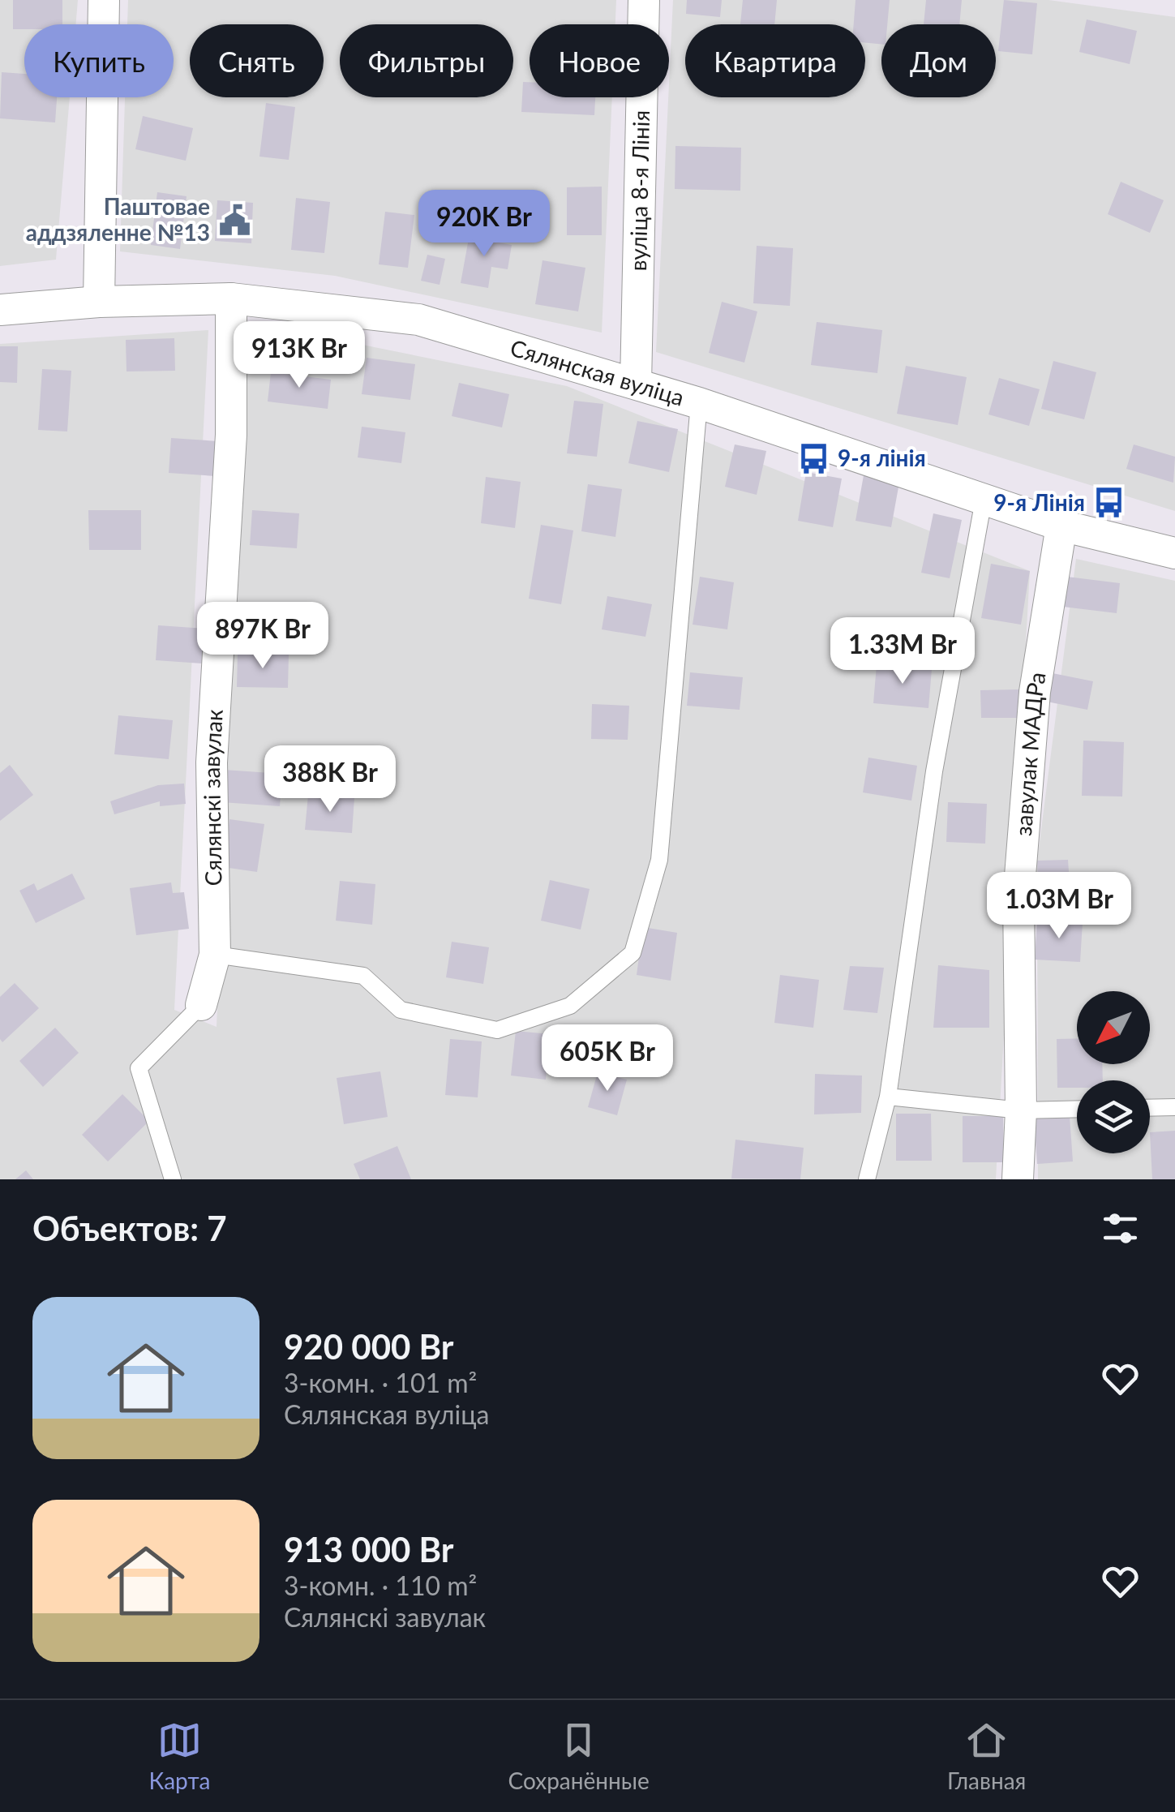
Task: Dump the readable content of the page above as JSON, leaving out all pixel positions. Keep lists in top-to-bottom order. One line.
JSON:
{"streets":{"street":["вуліца 8-я Лінія","Сялянская вуліца","завулак МАДРа","Сялянскі завулак"]},"crossings":[["вуліца 8-я Лінія","Сялянская вуліца"],["Сялянская вуліца","завулак МАДРа"],["Сялянская вуліца","Сялянскі завулак"]],"places":{"public building":["Паштовае аддзяленне №13"],"bus stop":["9-я лінія","9-я Лінія"]},"north":"bottom left","page":{"chip":["Купить","Снять","Фильтры","Новое","Квартира","Дом"],"price":["920K Br","913K Br","897K Br","1.33M Br","388K Br","1.03M Br","605K Br"],"heading":"Объектов: 7","list":[{"name":"920 000 Br","note":"3-комн. · 101 m² · Сялянская вуліца"},{"name":"913 000 Br","note":"3-комн. · 110 m² · Сялянскі завулак"}],"tabs":["Карта","Сохранённые","Главная"]}}
